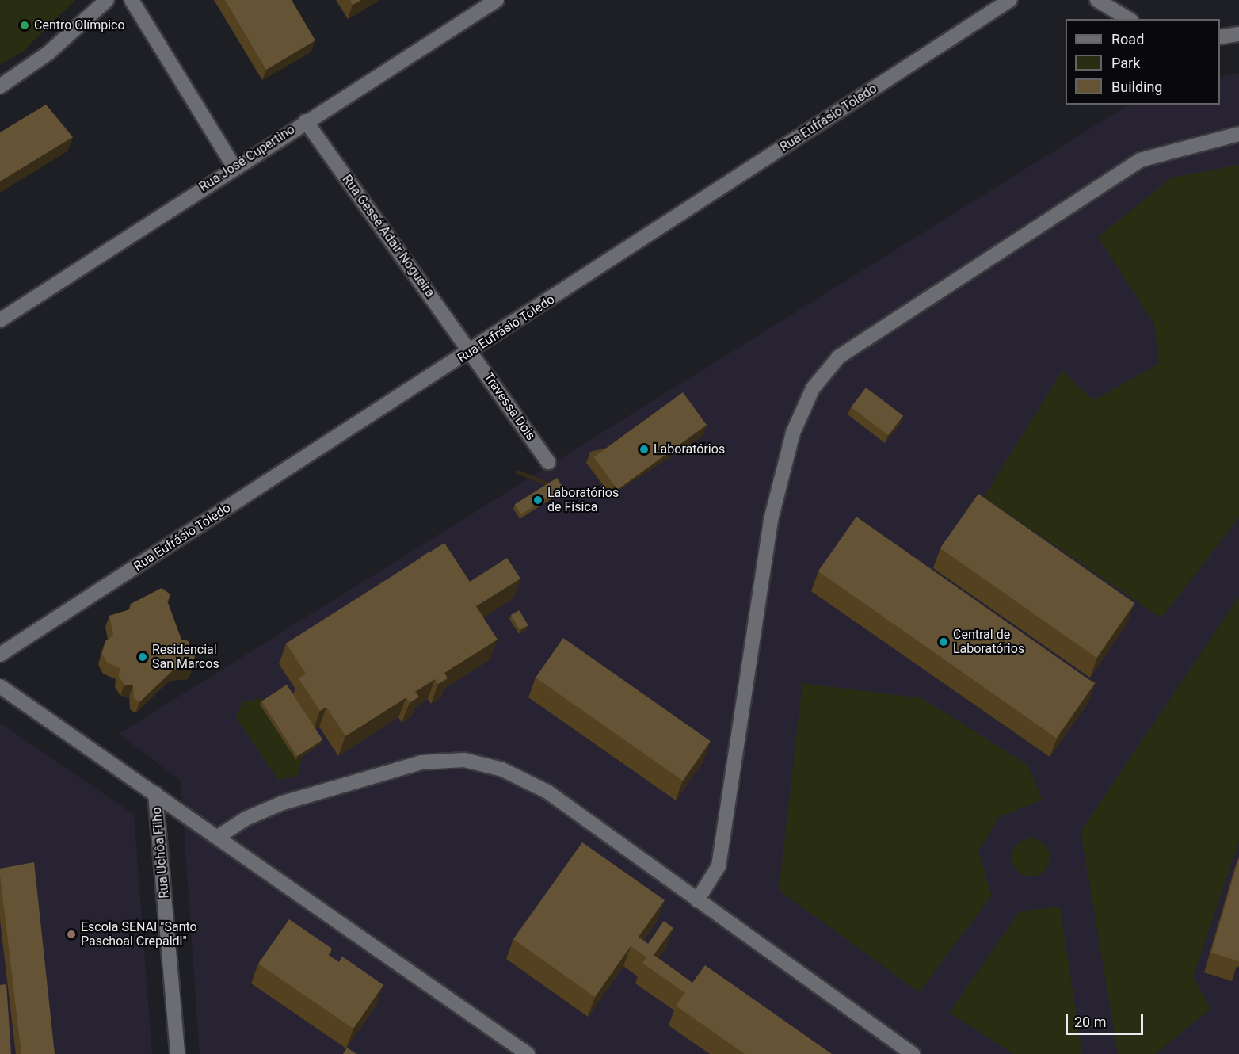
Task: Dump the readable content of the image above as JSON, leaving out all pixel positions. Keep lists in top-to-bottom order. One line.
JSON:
{"streets":{"street":["Rua Eufrásio Toledo","Rua José Cupertino","Rua Gessé Adair Nogueira","Travessa Dois","Rua Uchôa Filho"]},"crossings":[["Rua Eufrásio Toledo","Rua Gessé Adair Nogueira"],["Rua Eufrásio Toledo","Travessa Dois"],["Rua José Cupertino","Rua Gessé Adair Nogueira"],["Rua Gessé Adair Nogueira","Travessa Dois"]],"places":["Centro Olímpico","Laboratórios","Laboratórios de Física","Central de Laboratórios","Residencial San Marcos","Escola SENAI \"Santo Paschoal Crepaldi\""],"legend":["Road","Park","Building"],"scale_bar":"20 m"}
